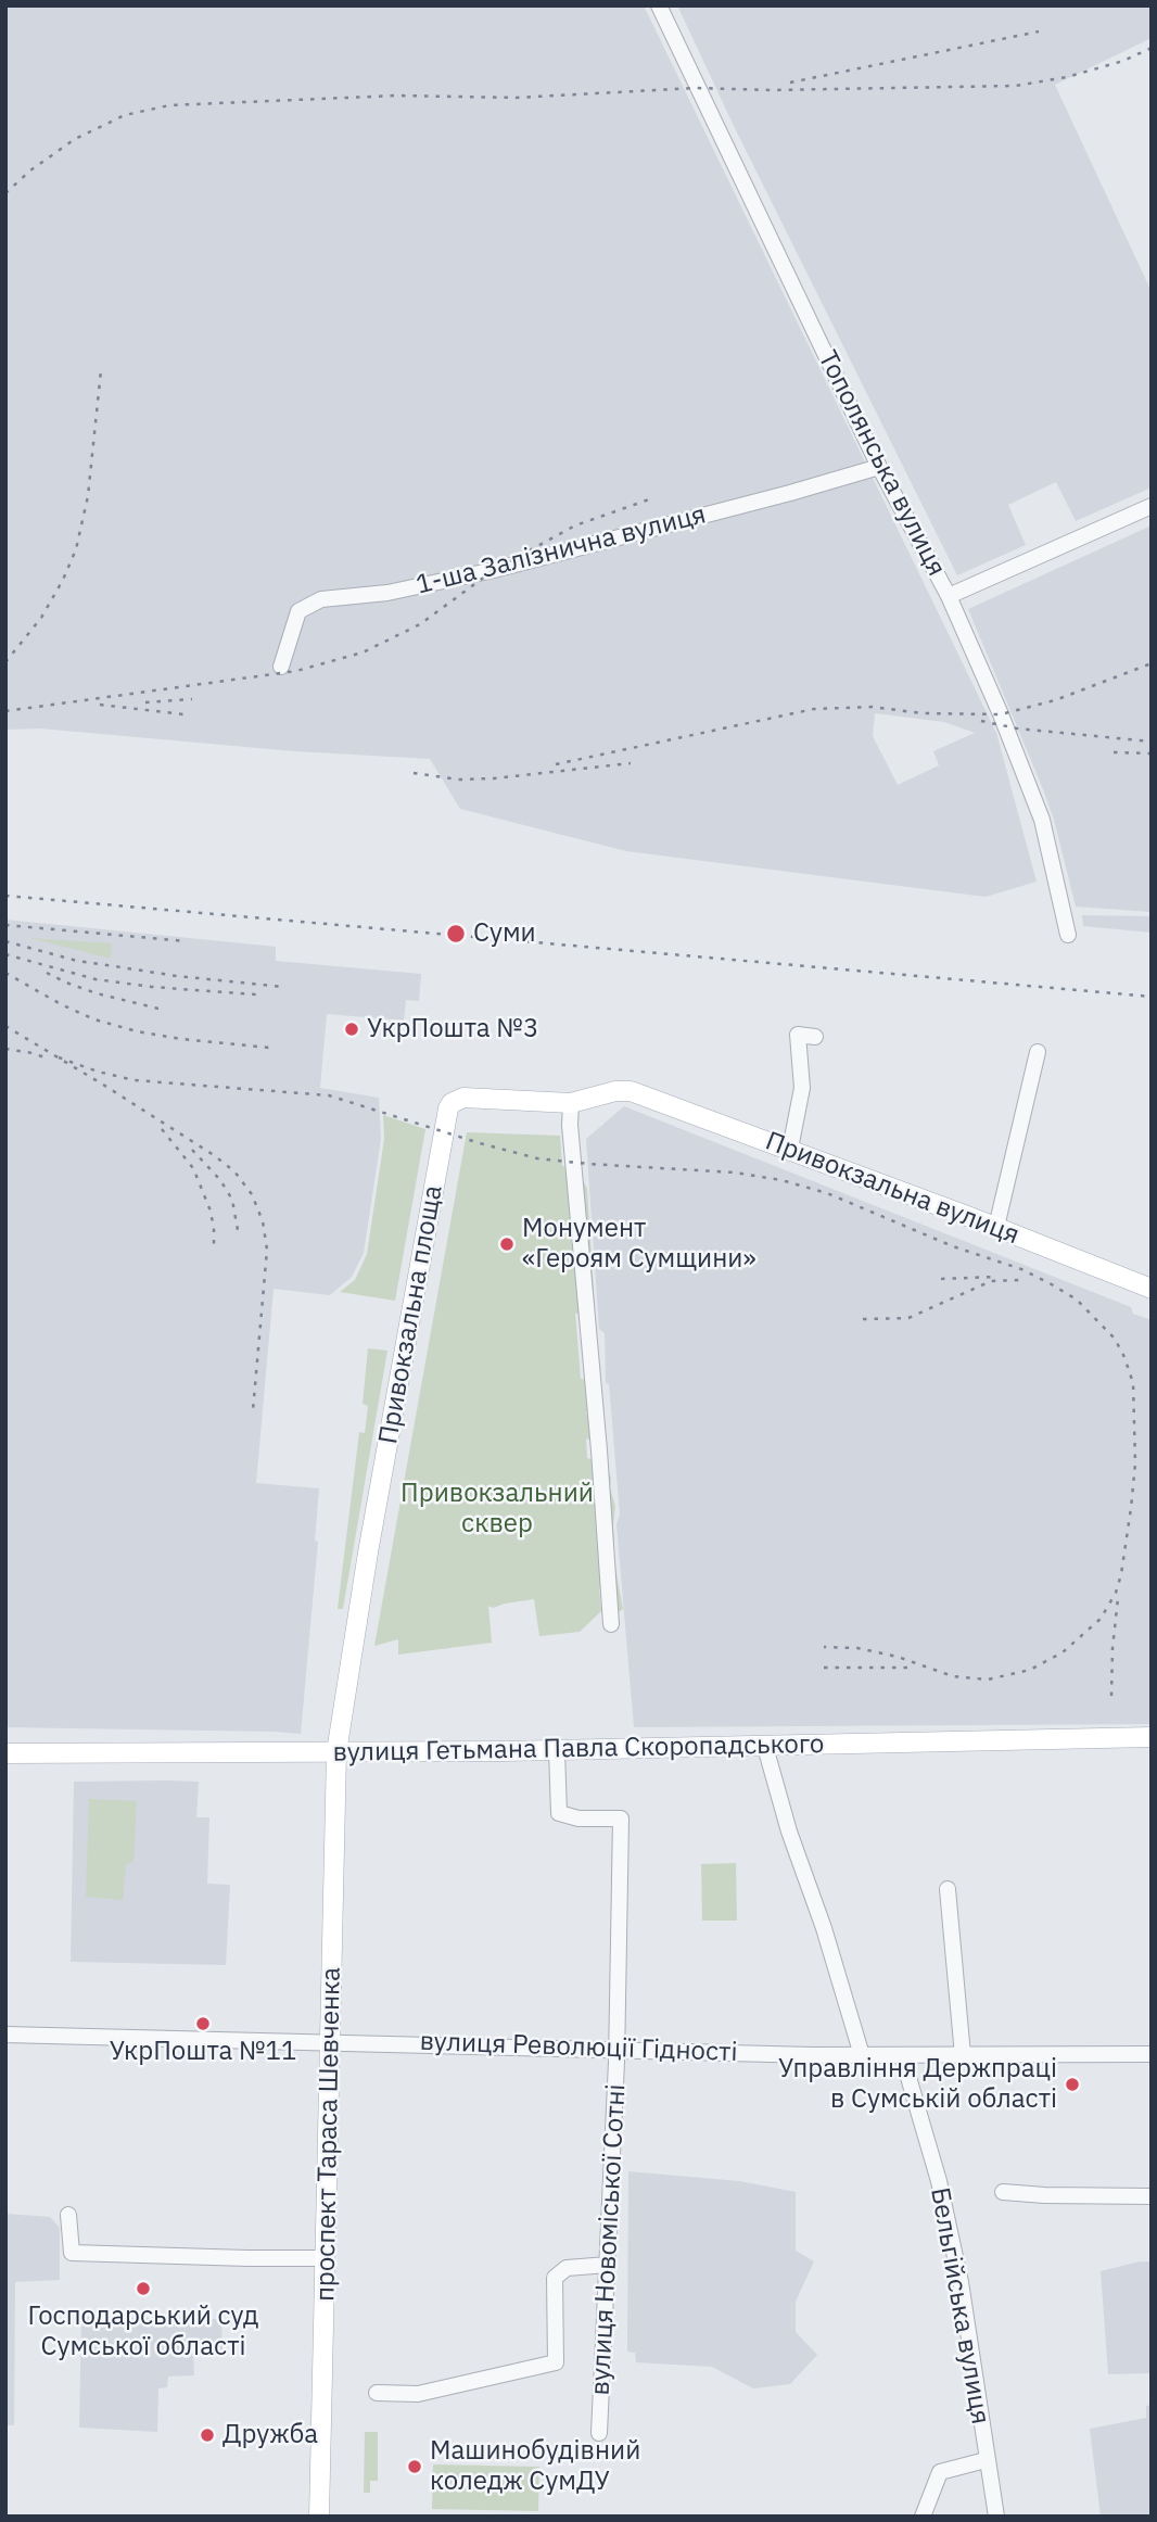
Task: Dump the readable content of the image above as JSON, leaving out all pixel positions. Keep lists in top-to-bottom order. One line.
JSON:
{"streets":{"main road":["Привокзальна вулиця","Привокзальна площа","вулиця Гетьмана Павла Скоропадського","проспект Тараса Шевченка"],"street":["Тополянська вулиця","1-ша Залізнична вулиця","вулиця Революції Гідності","вулиця Новоміської Сотні","Бельгійська вулиця"]},"crossings":[["Тополянська вулиця","1-ша Залізнична вулиця"],["Привокзальна вулиця","Привокзальна площа"],["Привокзальна площа","вулиця Гетьмана Павла Скоропадського"],["Привокзальна площа","проспект Тараса Шевченка"],["вулиця Гетьмана Павла Скоропадського","проспект Тараса Шевченка"],["вулиця Гетьмана Павла Скоропадського","вулиця Новоміської Сотні"],["вулиця Революції Гідності","проспект Тараса Шевченка"],["вулиця Революції Гідності","вулиця Новоміської Сотні"],["вулиця Революції Гідності","Бельгійська вулиця"]],"parks":["Привокзальний сквер"],"places":["Суми","УкрПошта №3","Монумент «Героям Сумщини»","УкрПошта №11","Управління Держпраці в Сумській області","Господарський суд Сумської області","Дружба","Машинобудівний коледж СумДУ"]}
